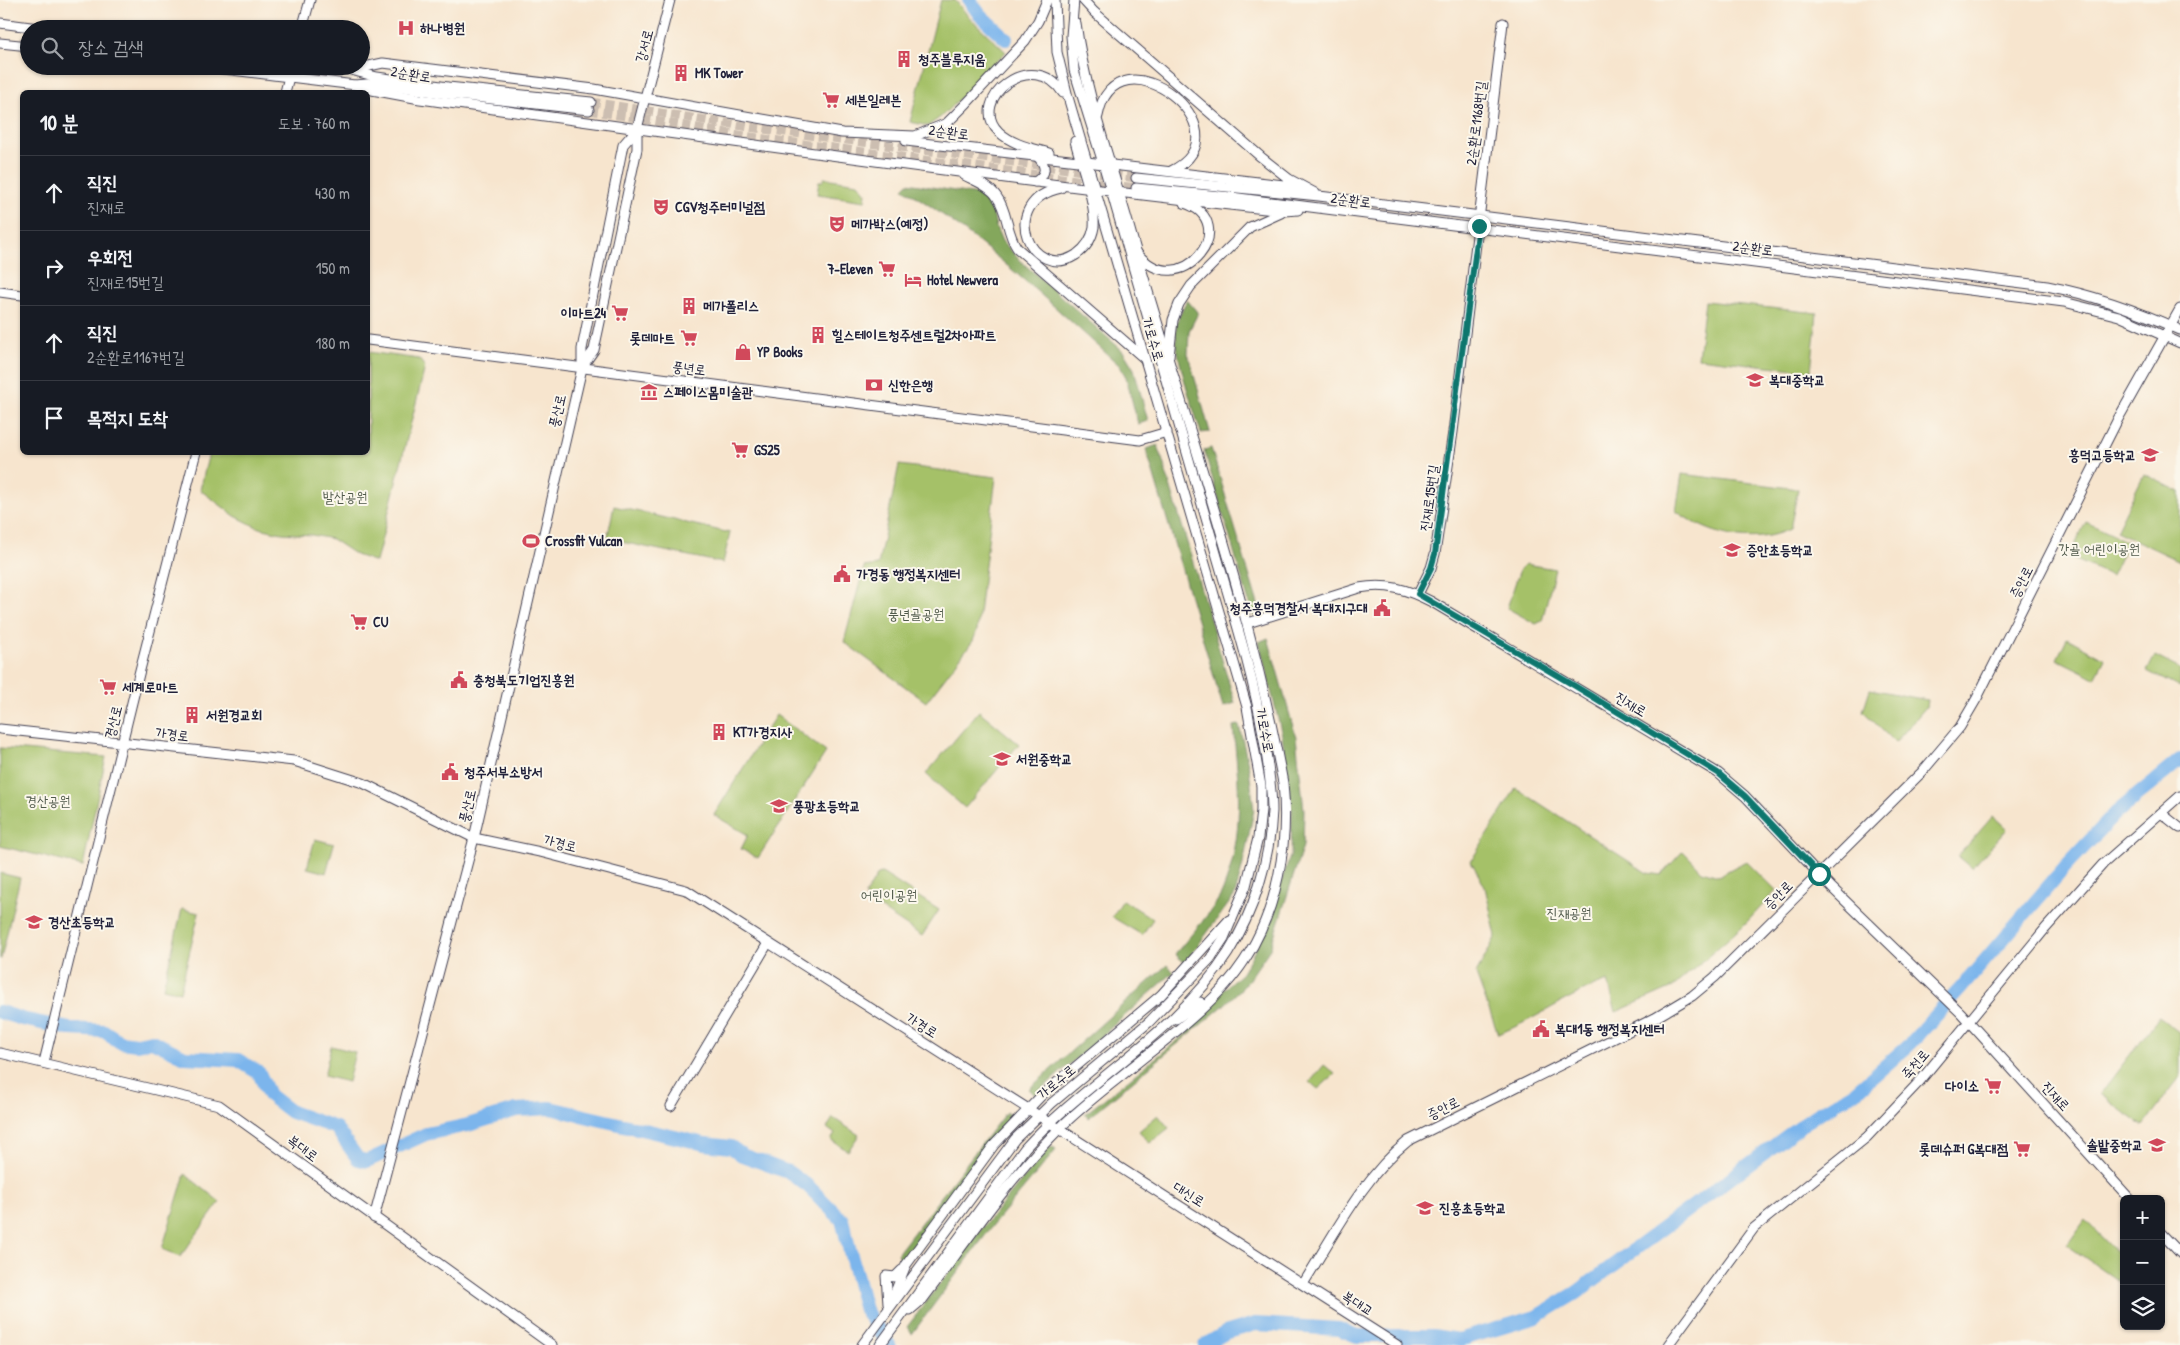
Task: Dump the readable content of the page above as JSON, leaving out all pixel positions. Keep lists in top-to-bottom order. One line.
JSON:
{"streets":{"street":["강서로","2순환로","2순환로1168번길","가로수로","풍년로","풍산로","진재로15번길","증안로","진재로","경산로","가경로","죽천로","복대로","대신로","복대교"]},"crossings":[["강서로","풍산로"],["2순환로","2순환로1168번길"],["2순환로","가로수로"],["2순환로","증안로"],["2순환로1168번길","진재로15번길"],["가로수로","풍년로"],["가로수로","진재로"],["가로수로","가경로"],["풍년로","풍산로"],["풍산로","가경로"],["풍산로","복대로"],["진재로15번길","진재로"],["증안로","진재로"],["증안로","대신로"],["증안로","복대교"],["진재로","죽천로"],["경산로","가경로"],["경산로","복대로"],["가경로","대신로"],["대신로","복대교"]],"parks":["발산공원","갓골 어린이공원","풍년골공원","경산공원","어린이공원","진재공원"],"places":{"hospital":["하나병원"],"building":["청주블루지움","MK Tower","메가폴리스","힐스테이트청주센트럴2차아파트","서원경교회","KT가경지사"],"supermarket":["세븐일레븐","7-Eleven","이마트24","롯데마트","GS25","CU","세계로마트","다이소","롯데슈퍼 G복대점"],"theatre":["CGV청주터미널점","메가박스(예정)"],"hotel":["Hotel Newvera"],"shop":["YP Books"],"school or university":["복대중학교","흥덕고등학교","증안초등학교","서원중학교","풍광초등학교","경산초등학교","솔밭중학교","진흥초등학교"],"bank":["신한은행"],"museum":["스페이스몸미술관"],"sports":["Crossfit Vulcan"],"public building":["가경동 행정복지센터","청주흥덕경찰서 복대지구대","충청북도기업진흥원","청주서부소방서","복대1동 행정복지센터"]},"page":{"search":"장소 검색","heading":["10 분","도보 · 760 m"],"list":[["직진","진재로","430 m"],["우회전","진재로15번길","150 m"],["직진","2순환로1167번길","180 m"],"목적지 도착"],"map_buttons":["+","−"]}}
